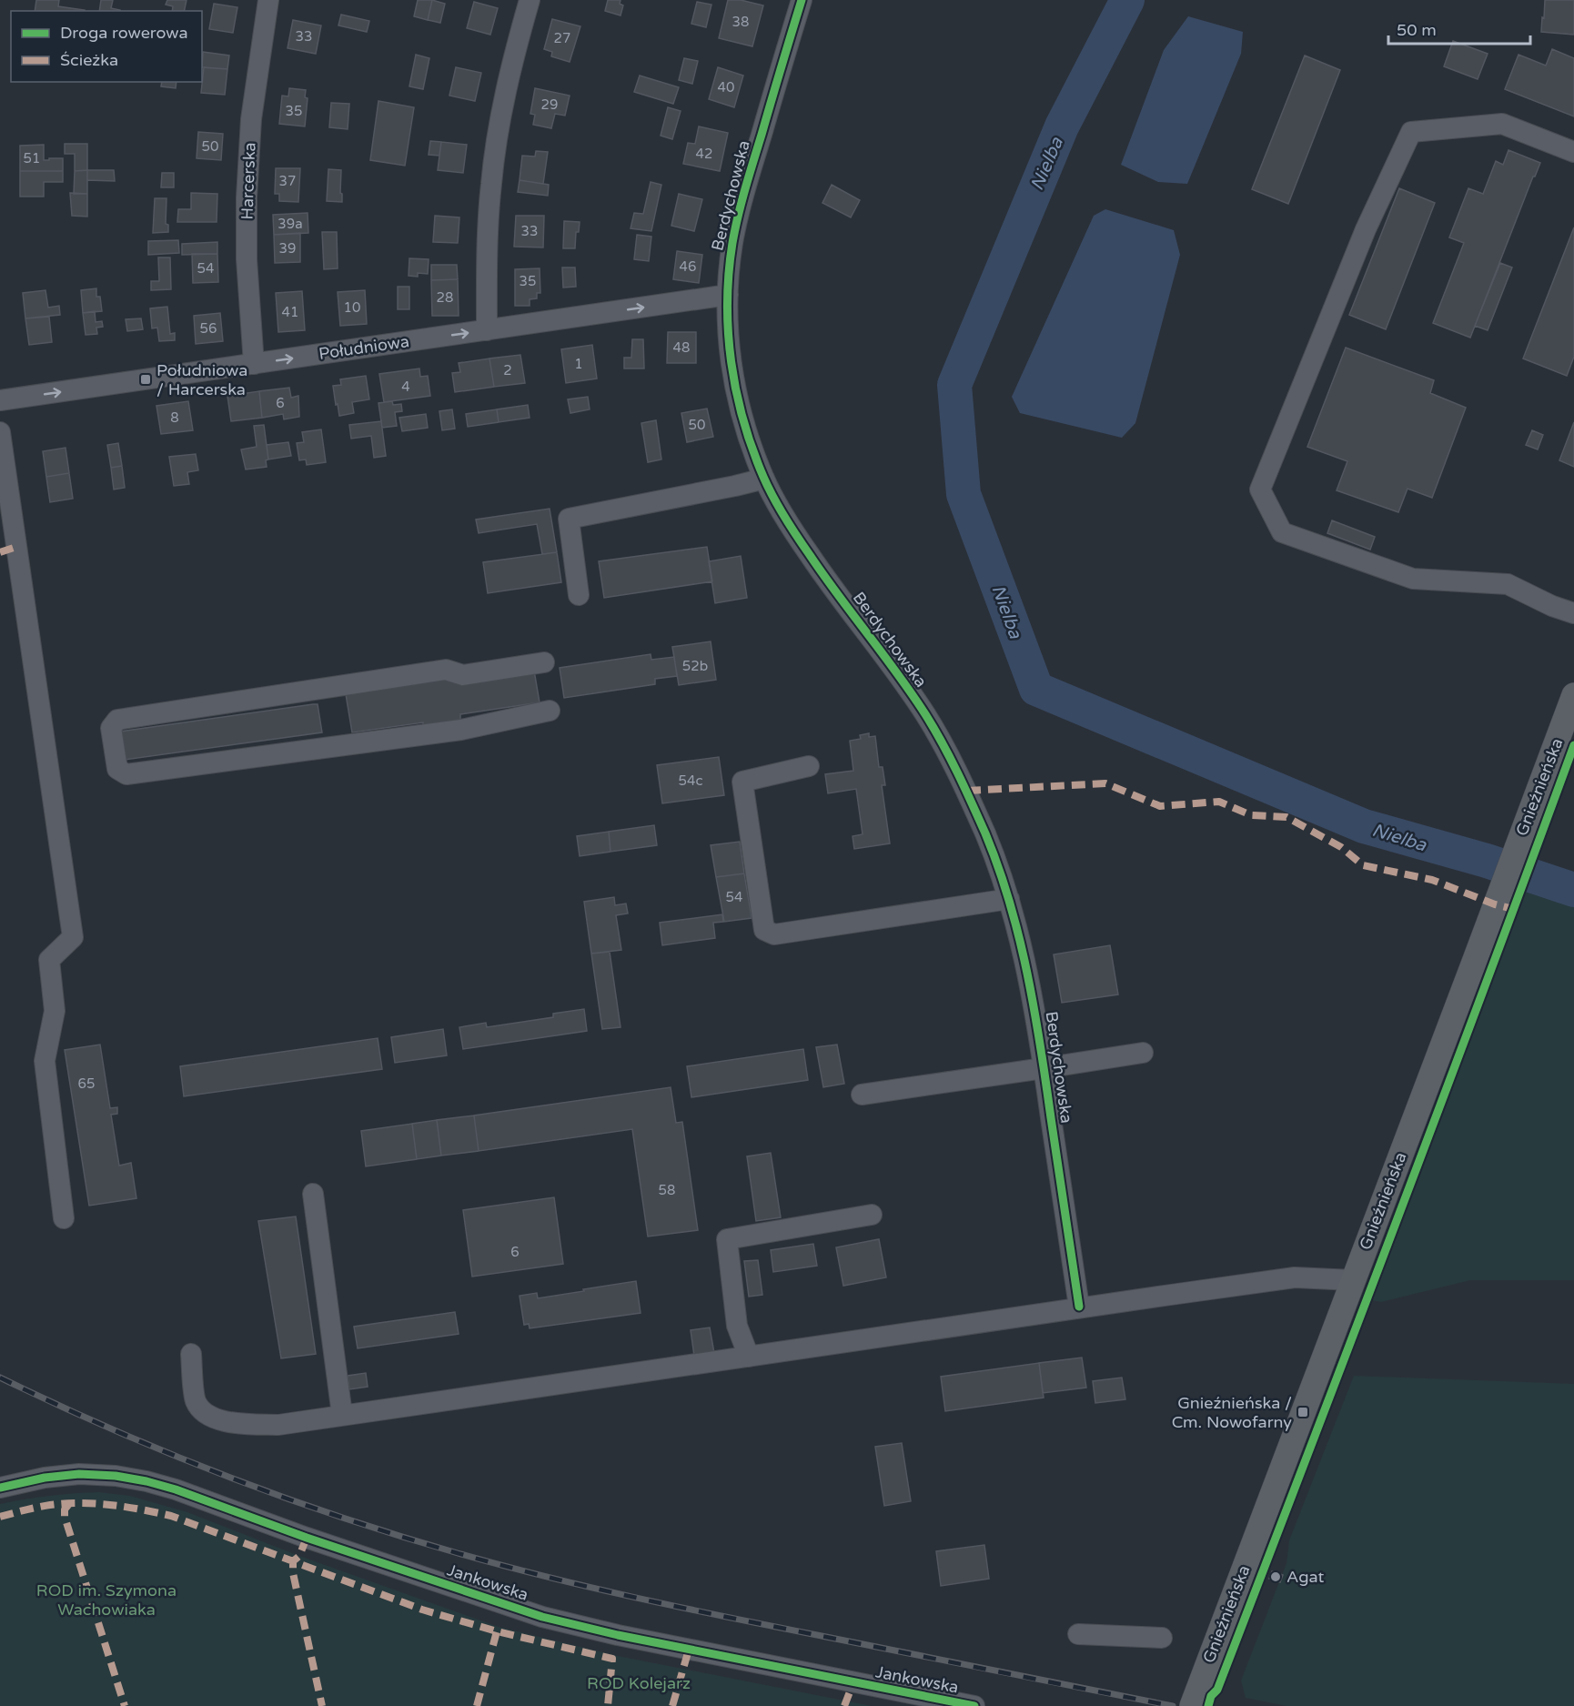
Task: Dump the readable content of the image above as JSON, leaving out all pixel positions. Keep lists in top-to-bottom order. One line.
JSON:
{"streets":{"main road":["Gnieźnieńska"],"street":["Harcerska","Berdychowska","Południowa","Jankowska"]},"crossings":[["Harcerska","Południowa"],["Berdychowska","Południowa"]],"one_way":["Południowa"],"water":["Nielba"],"parks":["ROD im. Szymona Wachowiaka","ROD Kolejarz"],"places":{"transit":["Południowa / Harcerska","Gnieźnieńska / Cm. Nowofarny"],"other":["Agat"]},"house_numbers":["38","33","27","40","29","35","50","42","51","37","39a","33","39","46","54","35","28","10","41","56","48","1","2","4","6","8","50","52b","54c","54","65","58","6"],"legend":["Droga rowerowa","Ścieżka"],"scale_bar":"50 m"}
